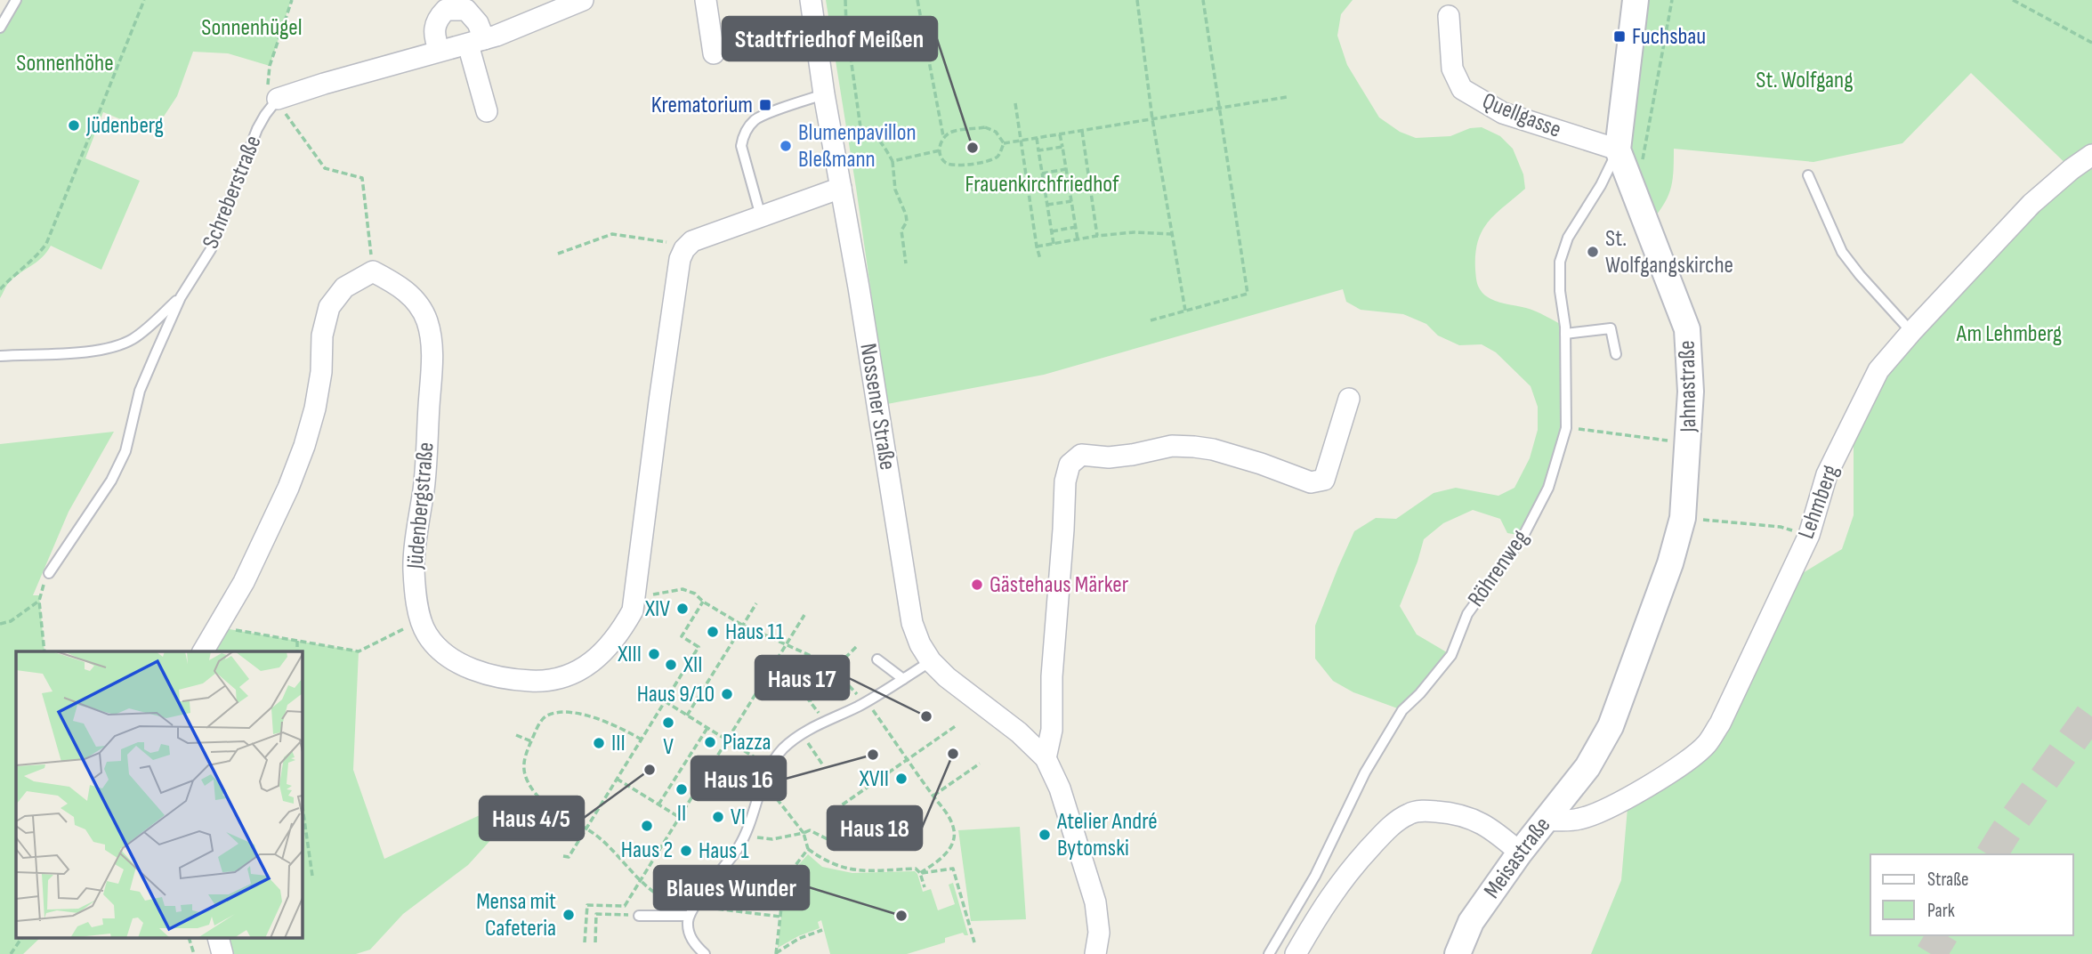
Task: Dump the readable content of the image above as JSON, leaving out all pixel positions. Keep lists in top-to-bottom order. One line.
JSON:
{"streets":{"street":["Quellgasse","Jahnastraße","Nossener Straße","Lehmberg","Jüdenbergstraße","Meisastraße"],"lane":["Schreberstraße","Röhrenweg"]},"crossings":[["Quellgasse","Jahnastraße"],["Quellgasse","Röhrenweg"],["Jahnastraße","Röhrenweg"],["Jahnastraße","Meisastraße"],["Lehmberg","Meisastraße"]],"parks":["Sonnenhügel","Sonnenhöhe","St. Wolfgang","Frauenkirchfriedhof","Am Lehmberg"],"places":{"transit":["Fuchsbau","Krematorium"],"other":["Jüdenberg","Blumenpavillon Bleßmann","Stadtfriedhof Meißen","St. Wolfgangskirche","Gästehaus Märker","XIV","Haus 11","XIII","XII","Haus 9/10","Haus 17","V","Piazza","III","Haus 18","Haus 16","Haus 4/5","XVII","II","VI","Haus 2","Atelier André Bytomski","Haus 1","Mensa mit Cafeteria","Blaues Wunder"]},"legend":["Straße","Park"]}
